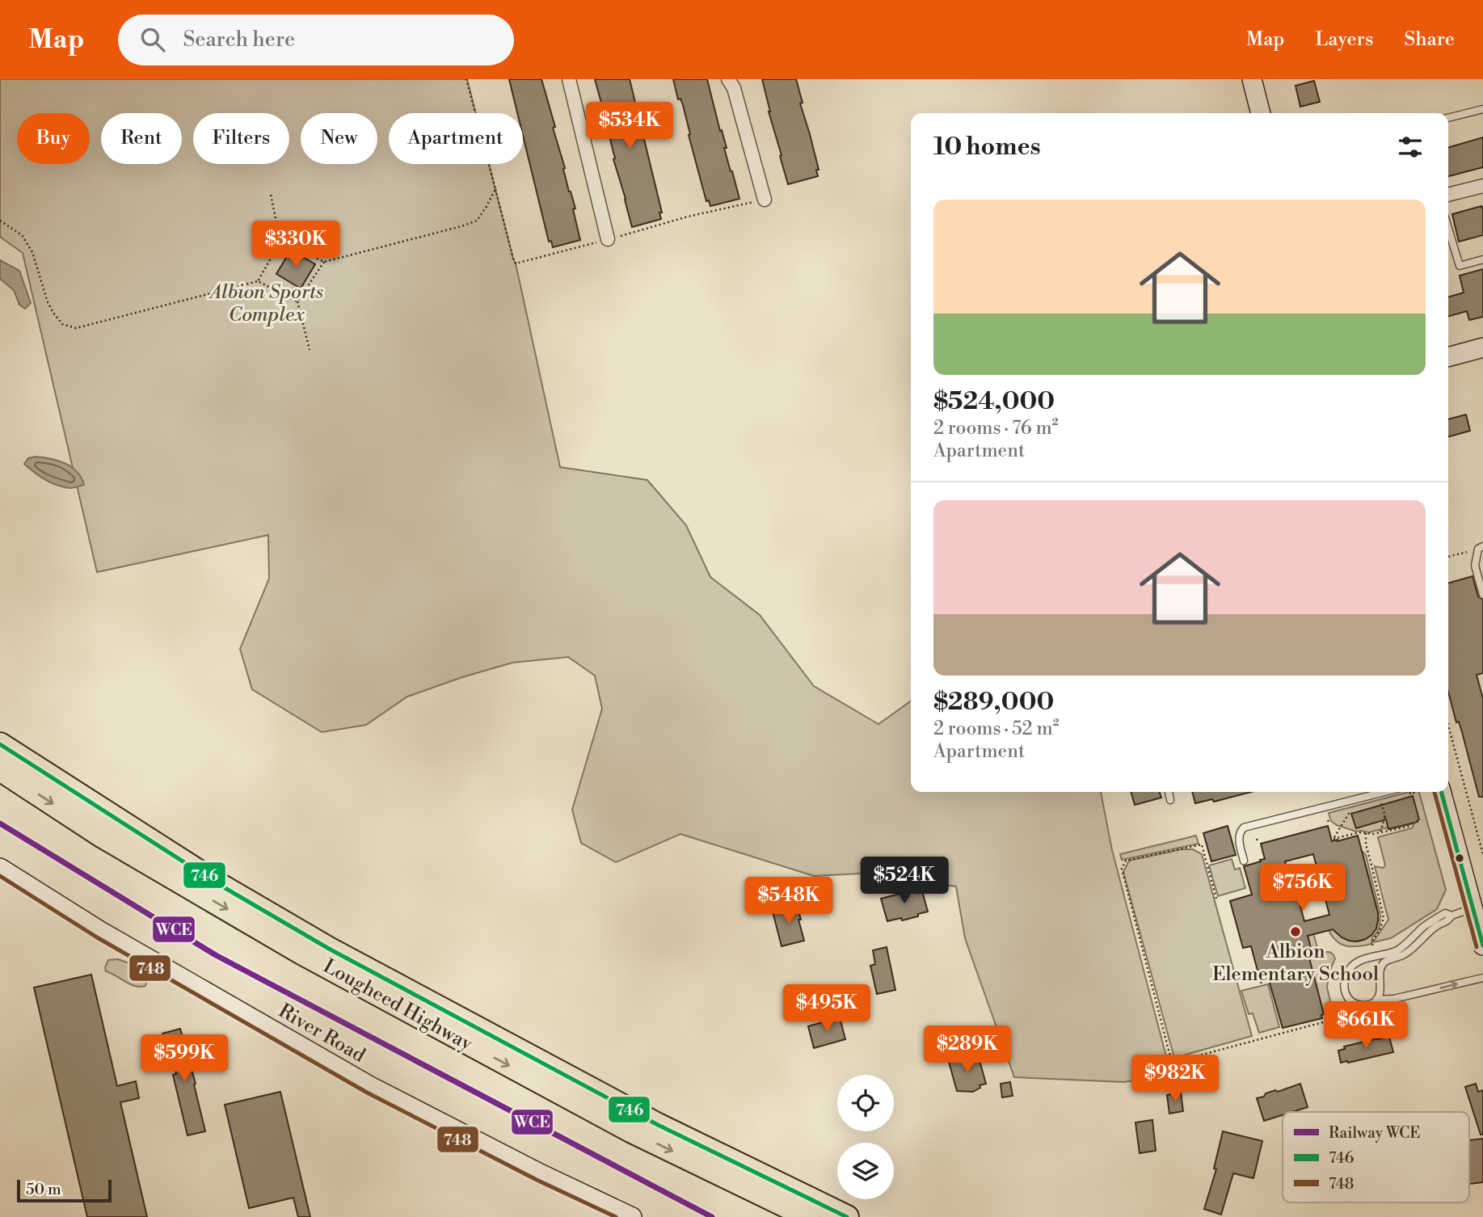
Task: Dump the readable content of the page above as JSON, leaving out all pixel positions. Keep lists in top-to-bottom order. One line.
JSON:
{"streets":{"highway":["Lougheed Highway"],"street":["River Road"]},"parks":["Albion Sports Complex"],"places":["Albion Elementary School"],"lines":["transit line 746","transit line 748","rail line WCE"],"legend":["Railway WCE","746","748"],"scale_bar":"50 m","page":{"header":"Map","search":"Search here","nav":["Map","Layers","Share"],"price":["$534K","$330K","$524K","$756K","$548K","$495K","$661K","$289K","$599K","$982K"],"chip":["Buy","Rent","Filters","New","Apartment"],"heading":"10 homes","list":[{"name":"$524,000","note":"2 rooms · 76 m² · Apartment"},{"name":"$289,000","note":"2 rooms · 52 m² · Apartment"}],"scale":"50 m"}}
